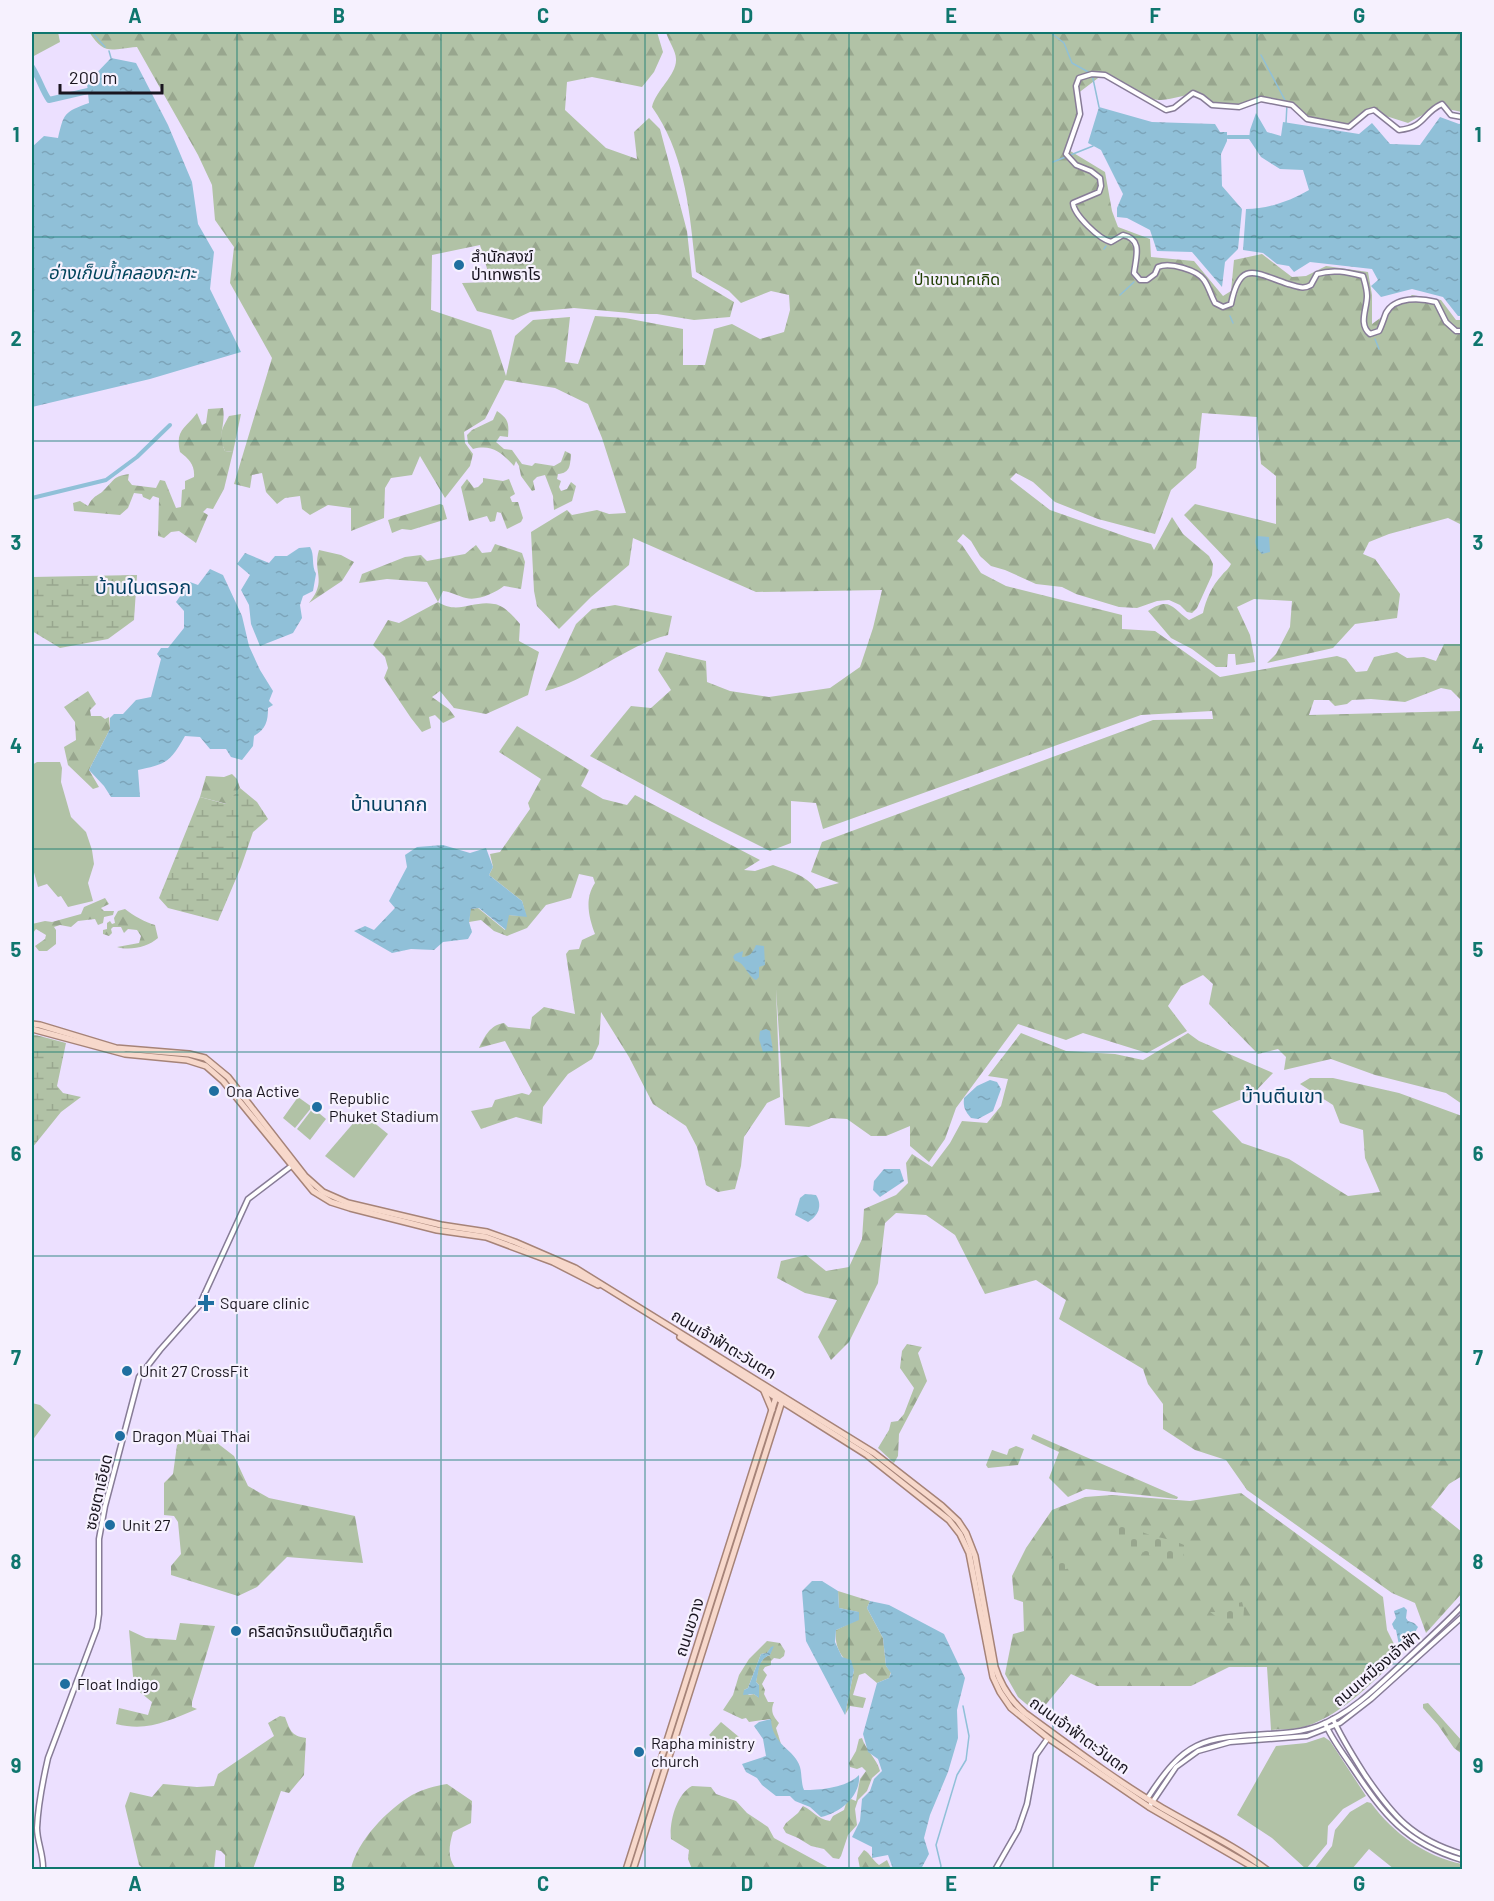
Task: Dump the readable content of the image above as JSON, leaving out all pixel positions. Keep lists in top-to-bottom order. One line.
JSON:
{"streets":{"main road":["ถนนเจ้าฟ้าตะวันตก","ถนนขวาง"],"street":["ซอยตาเอียด","ถนนเหมืองเจ้าฟ้า"]},"crossings":[["ถนนเจ้าฟ้าตะวันตก","ซอยตาเอียด"],["ถนนเจ้าฟ้าตะวันตก","ถนนขวาง"],["ถนนเจ้าฟ้าตะวันตก","ถนนเหมืองเจ้าฟ้า"]],"districts":["บ้านในตรอก","บ้านนากก","บ้านตีนเขา"],"water":["อ่างเก็บน้ำคลองกะทะ"],"parks":["ป่าเขานาคเกิด"],"places":{"other":["สำนักสงฆ์ ป่าเทพธาโร","Ona Active","Republic Phuket Stadium","Unit 27 CrossFit","Dragon Muai Thai","Unit 27","คริสตจักรแบ๊บติสภูเก็ต","Float Indigo","Rapha ministry church"],"health":["Square clinic"]},"scale_bar":"200 m","grid":{"columns":["A","B","C","D","E","F","G"],"rows":["1","2","3","4","5","6","7","8","9"]}}
